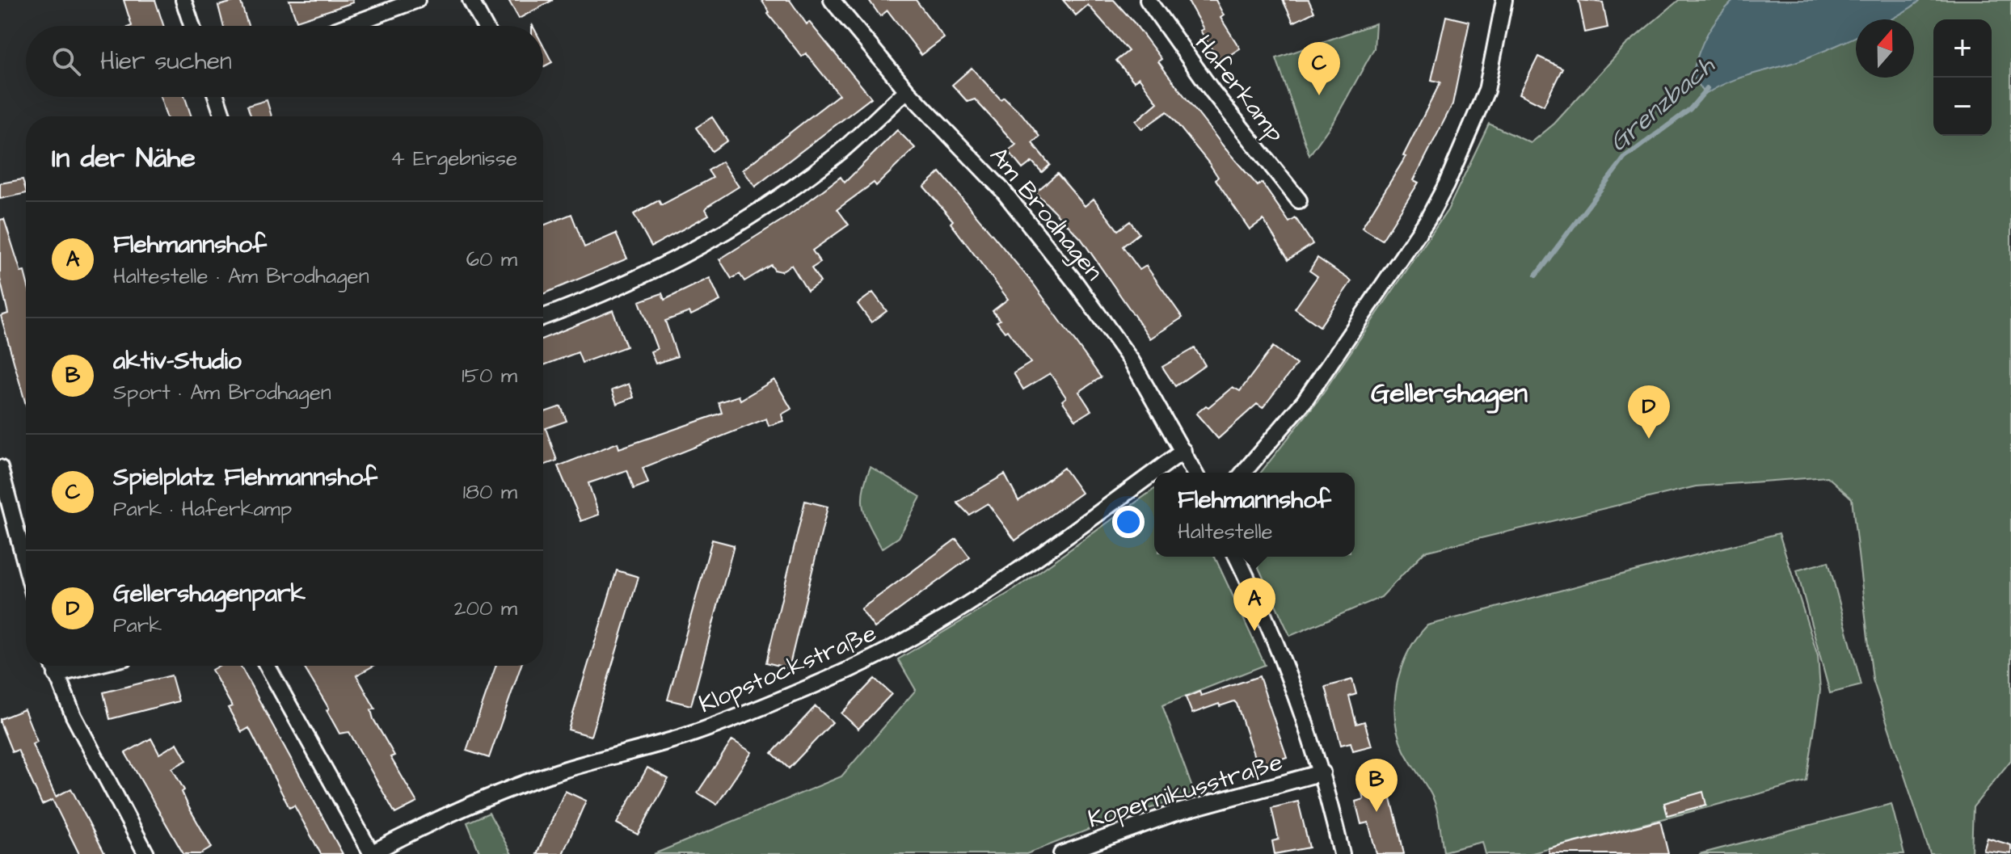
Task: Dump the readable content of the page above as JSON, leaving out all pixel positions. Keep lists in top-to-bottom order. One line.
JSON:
{"streets":{"street":["Haferkamp","Am Brodhagen","Klopstockstraße","Kopernikusstraße"]},"crossings":[["Am Brodhagen","Klopstockstraße"]],"districts":["Gellershagen"],"water":["Grenzbach"],"north":"top","page":{"map_buttons":["+","−"],"search":"Hier suchen","pins":["C","D","A","B"],"heading":["In der Nähe","4 Ergebnisse"],"list":[{"mark":"A","name":"Flehmannshof","note":"Haltestelle · Am Brodhagen","value":"60 m"},{"mark":"B","name":"aktiv-Studio","note":"Sport · Am Brodhagen","value":"150 m"},{"mark":"C","name":"Spielplatz Flehmannshof","note":"Park · Haferkamp","value":"180 m"},{"mark":"D","name":"Gellershagenpark","note":"Park","value":"200 m"}],"popup":["Flehmannshof","Haltestelle"]}}
